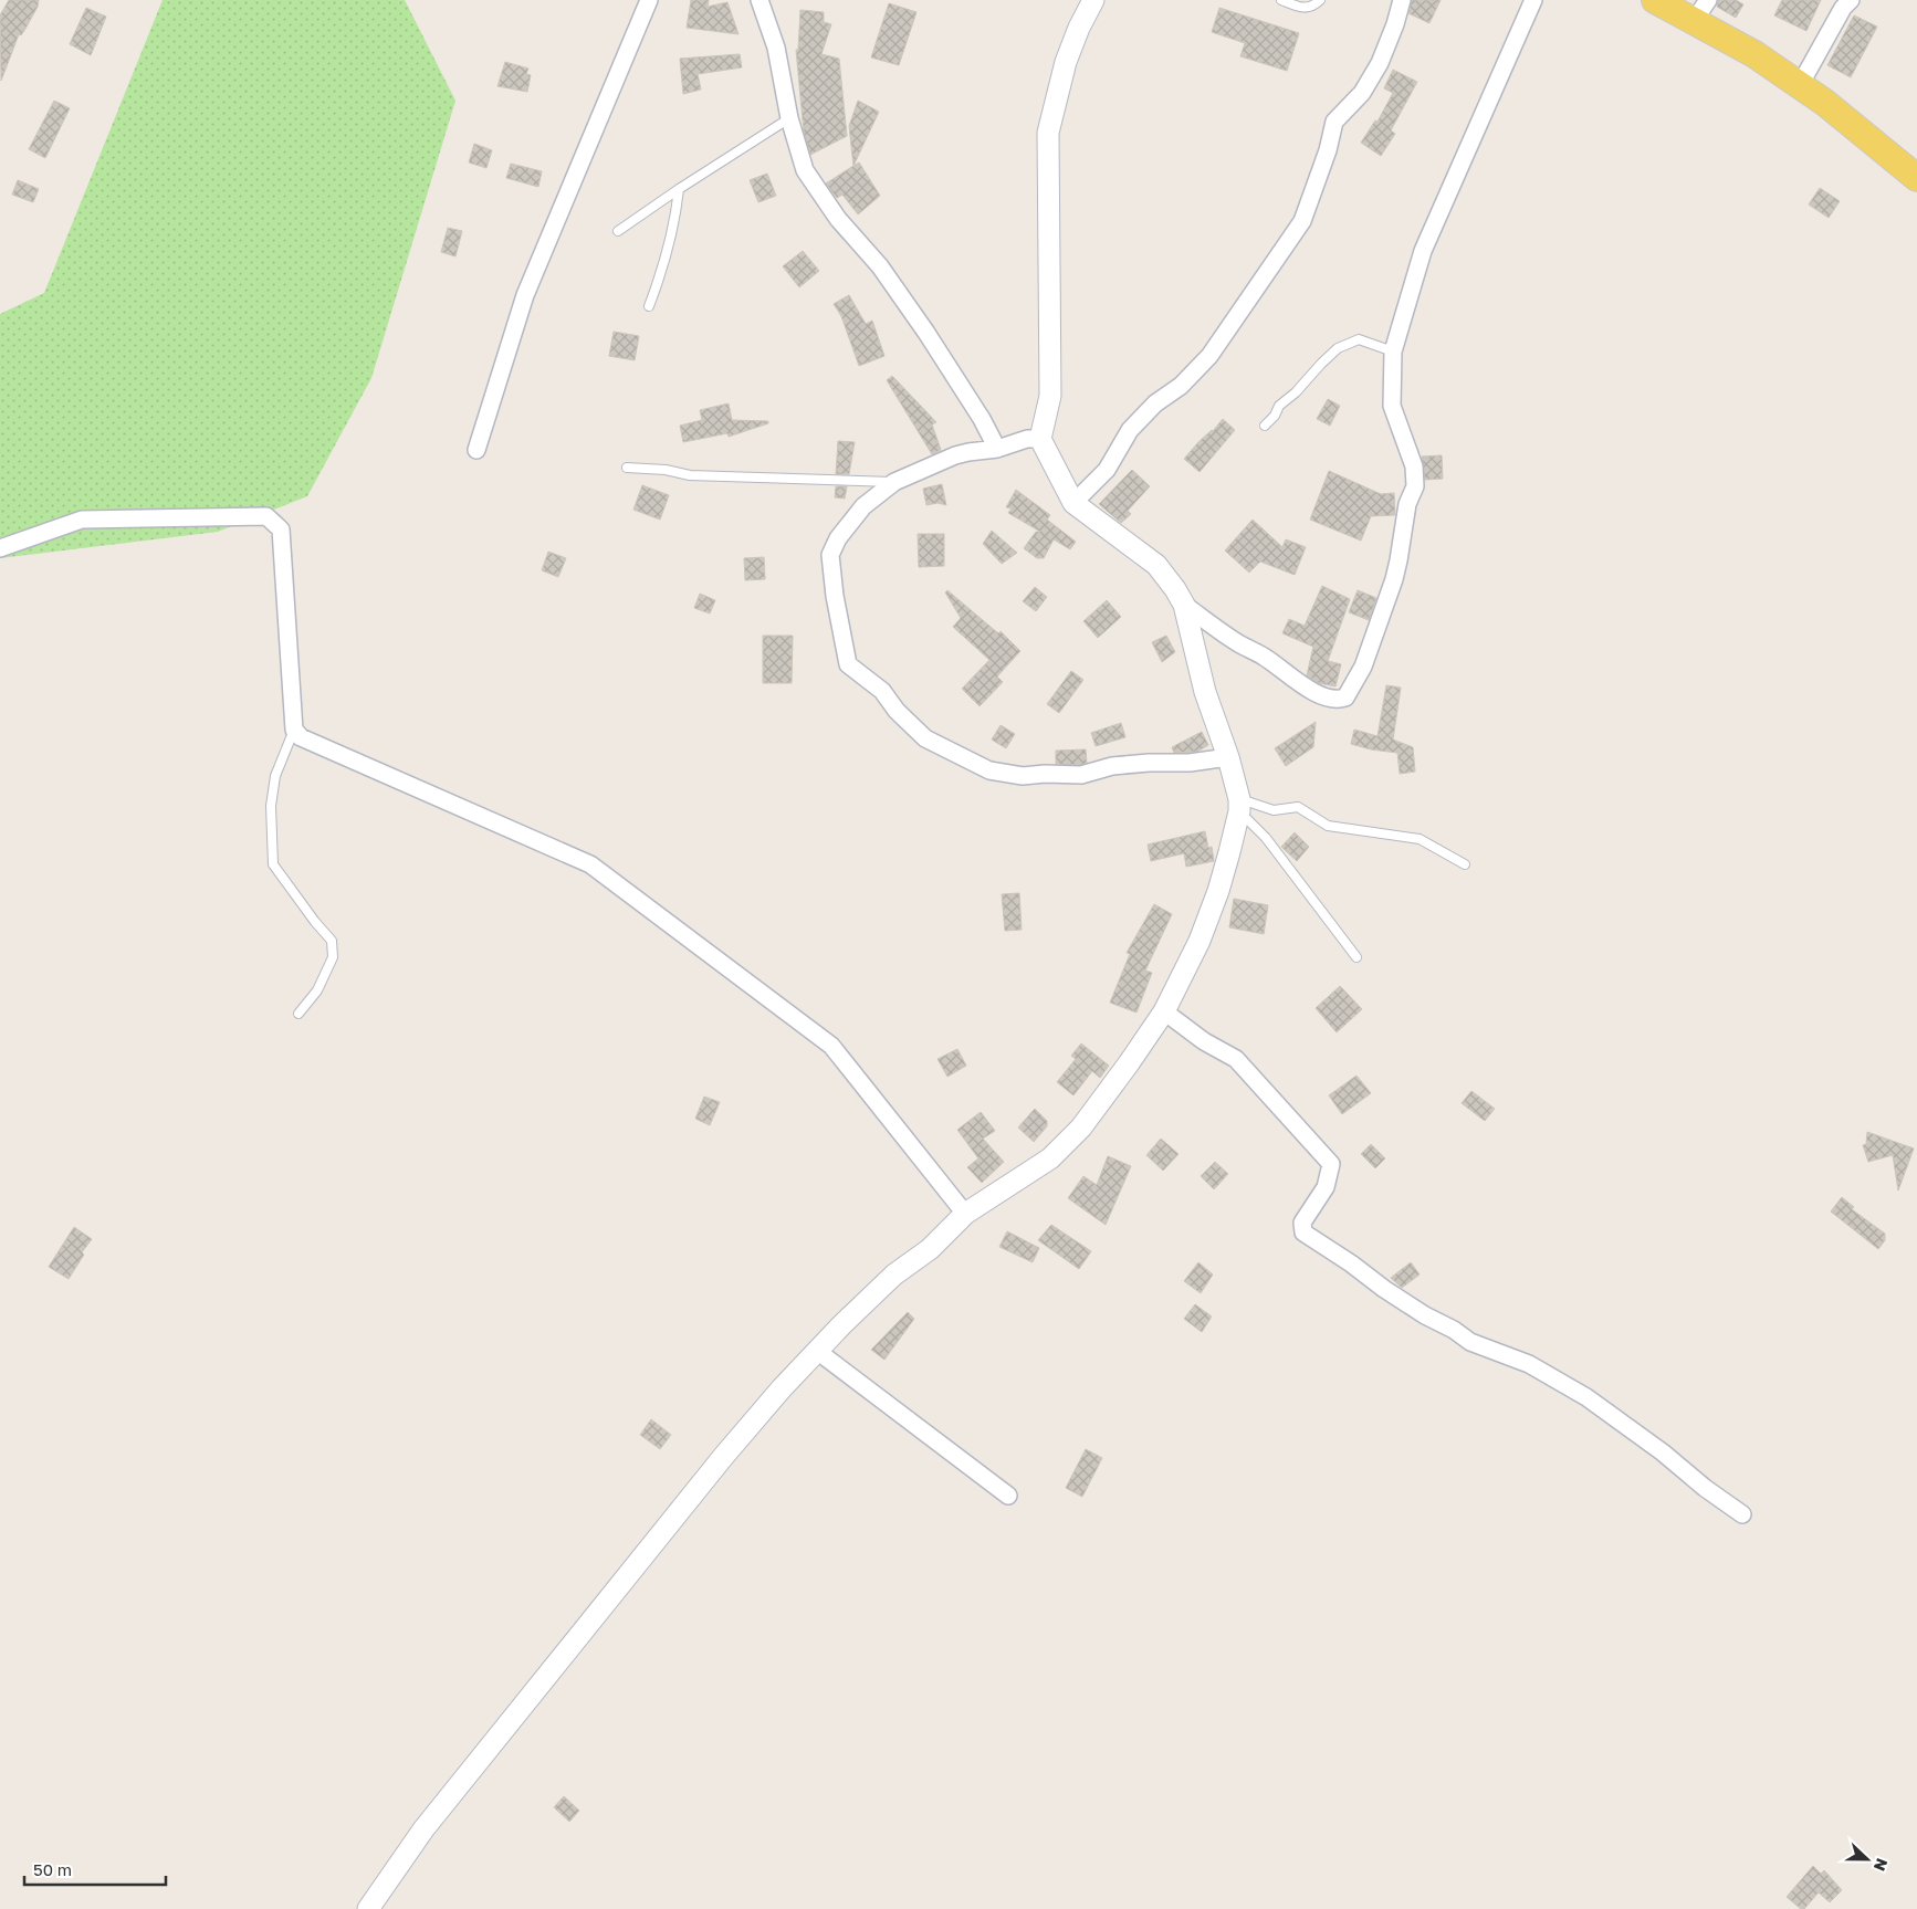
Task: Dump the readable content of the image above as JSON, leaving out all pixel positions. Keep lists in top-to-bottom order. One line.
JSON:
{"scale_bar":"50 m","north":"right"}
